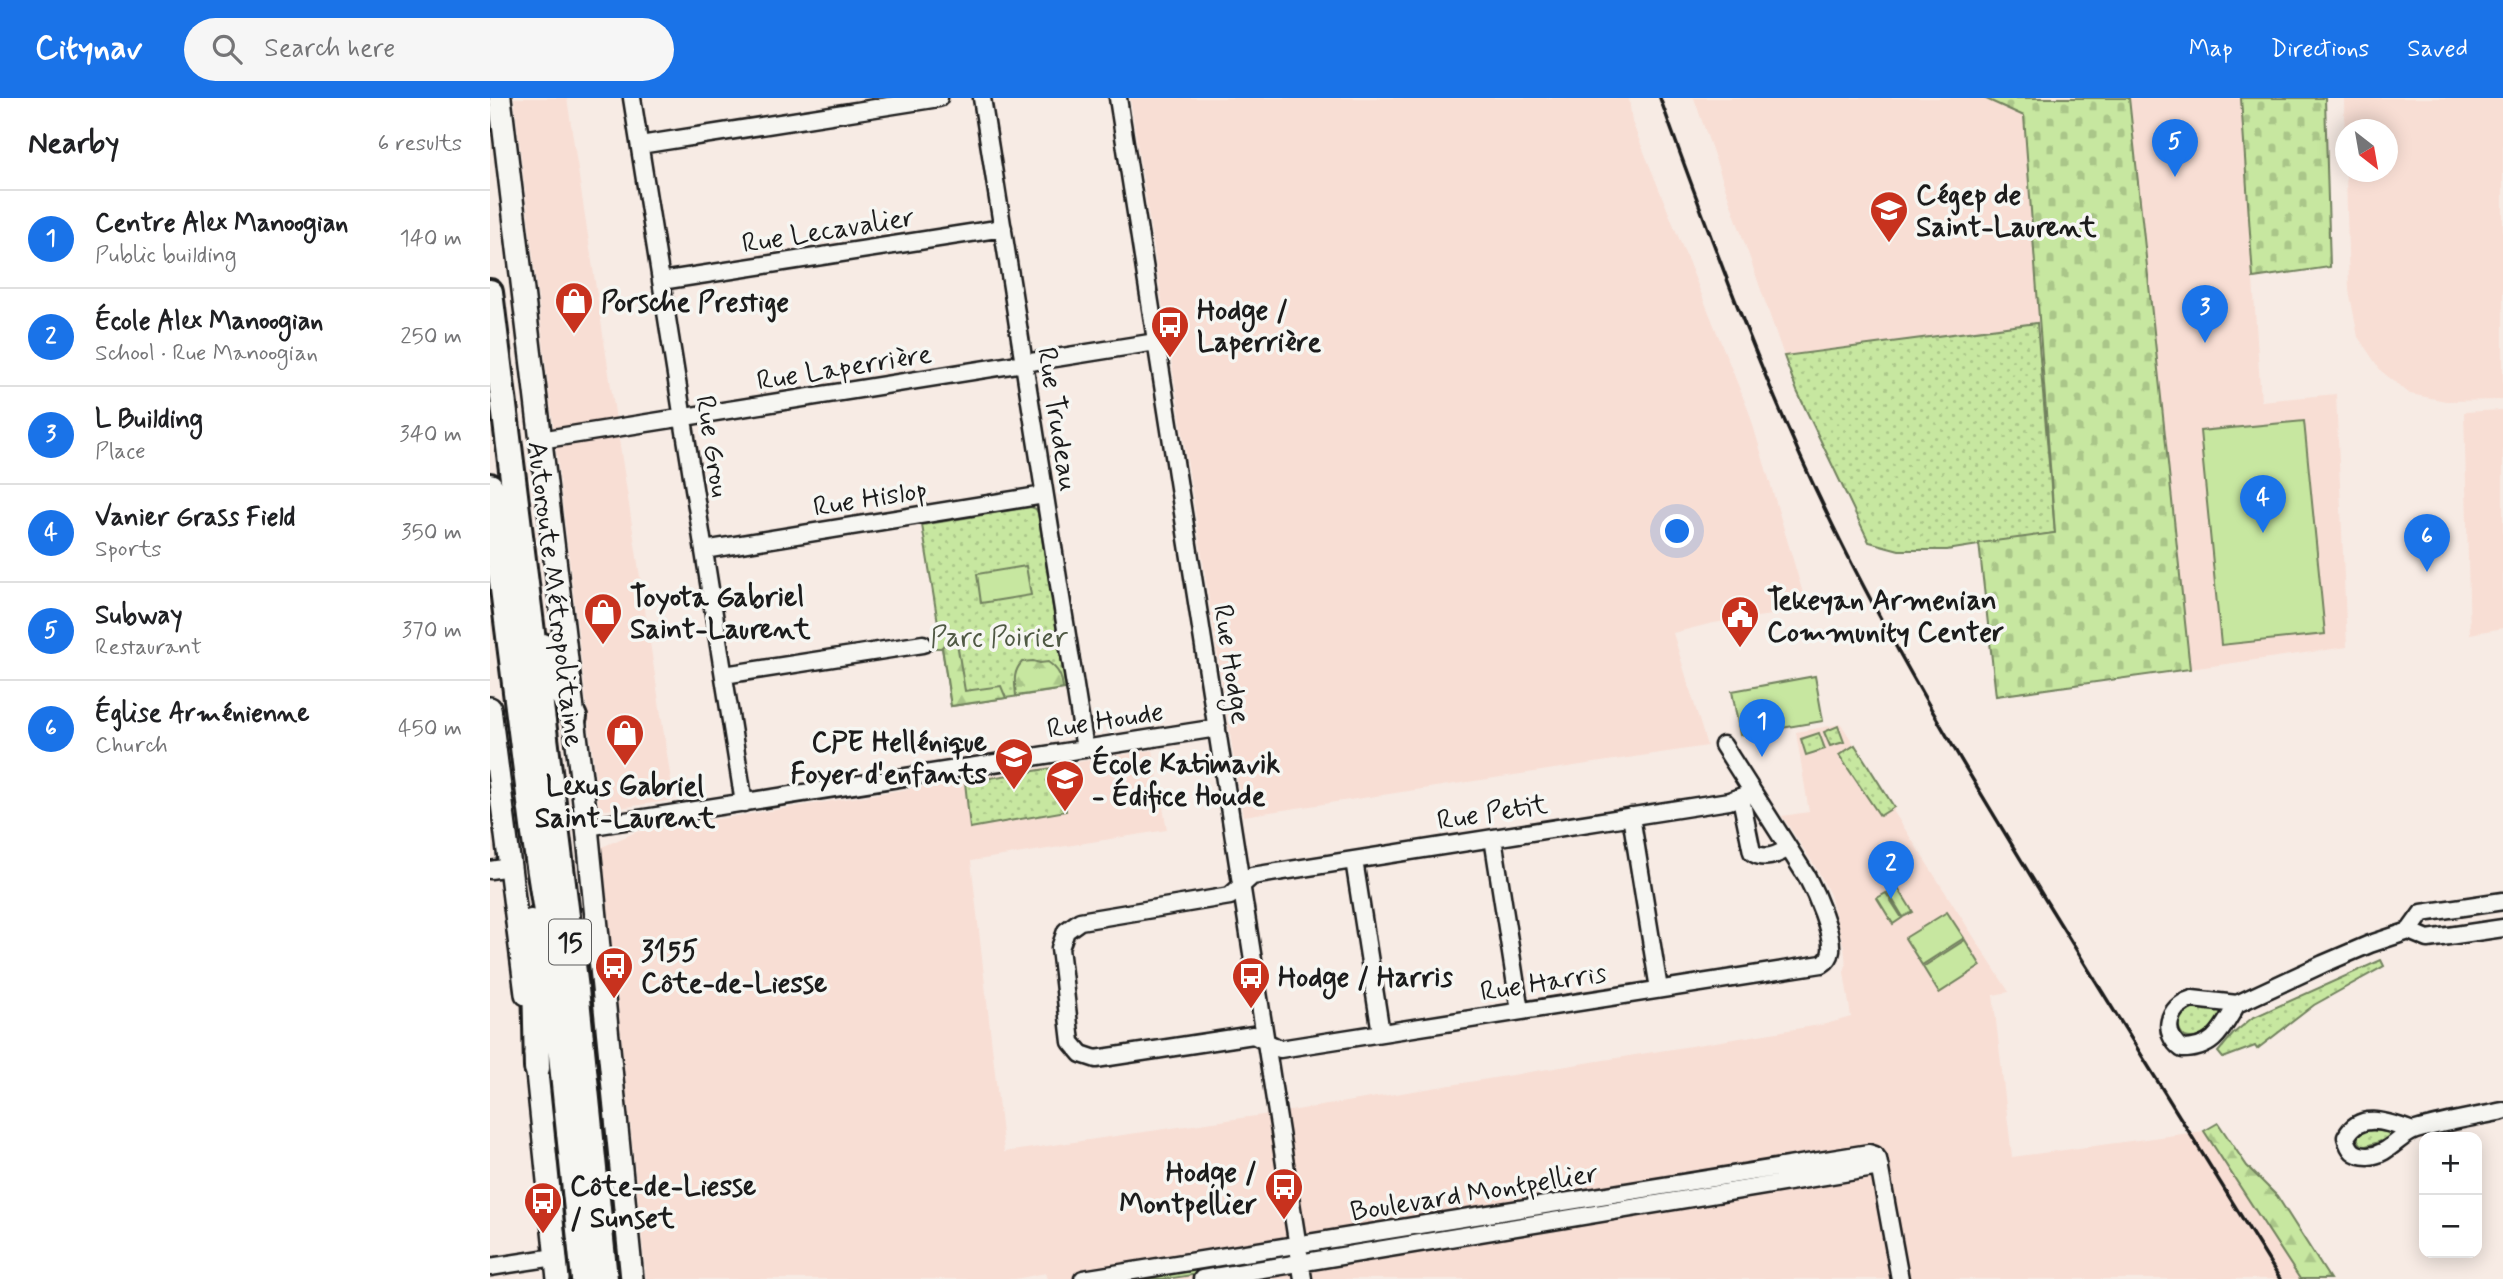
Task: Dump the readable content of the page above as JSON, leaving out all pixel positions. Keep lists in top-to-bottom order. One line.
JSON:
{"streets":{"highway":["Autoroute Métropolitaine","15"],"street":["Rue Lecavalier","Rue Laperrière","Rue Trudeau","Rue Grou","Rue Hislop","Rue Hodge","Rue Houde","Rue Petit","Rue Harris","Boulevard Montpellier"]},"crossings":[["Rue Lecavalier","Rue Trudeau"],["Rue Lecavalier","Rue Grou"],["Rue Laperrière","Rue Trudeau"],["Rue Laperrière","Rue Grou"],["Rue Laperrière","Rue Hodge"],["Rue Trudeau","Rue Hislop"],["Rue Trudeau","Rue Houde"],["Rue Grou","Rue Hislop"],["Rue Grou","Rue Houde"],["Rue Hodge","Rue Houde"],["Rue Hodge","Rue Petit"],["Rue Hodge","Rue Harris"],["Rue Hodge","Boulevard Montpellier"],["Rue Petit","Rue Harris"]],"parks":["Parc Poirier"],"places":{"school or university":["Cégep de Saint-Laurent","CPE Hellénique Foyer d'enfants","École Katimavik - Édifice Houde"],"shop":["Porsche Prestige","Toyota Gabriel Saint-Laurent","Lexus Gabriel Saint-Laurent"],"bus stop":["Hodge / Laperrière","3155 Côte-de-Liesse","Hodge / Harris","Hodge / Montpellier","Côte-de-Liesse / Sunset"],"public building":["Tekeyan Armenian Community Center"]},"north":"bottom right","page":{"header":"Citynav","search":"Search here","nav":["Map","Directions","Saved"],"heading":["Nearby","6 results"],"pins":["5","3","4","6","1","2"],"list":[{"mark":"1","name":"Centre Alex Manoogian","note":"Public building","value":"140 m"},{"mark":"2","name":"École Alex Manoogian","note":"School · Rue Manoogian","value":"250 m"},{"mark":"3","name":"L Building","note":"Place","value":"340 m"},{"mark":"4","name":"Vanier Grass Field","note":"Sports","value":"350 m"},{"mark":"5","name":"Subway","note":"Restaurant","value":"370 m"},{"mark":"6","name":"Église Arménienne","note":"Church","value":"450 m"}],"map_buttons":["+","−"]}}
